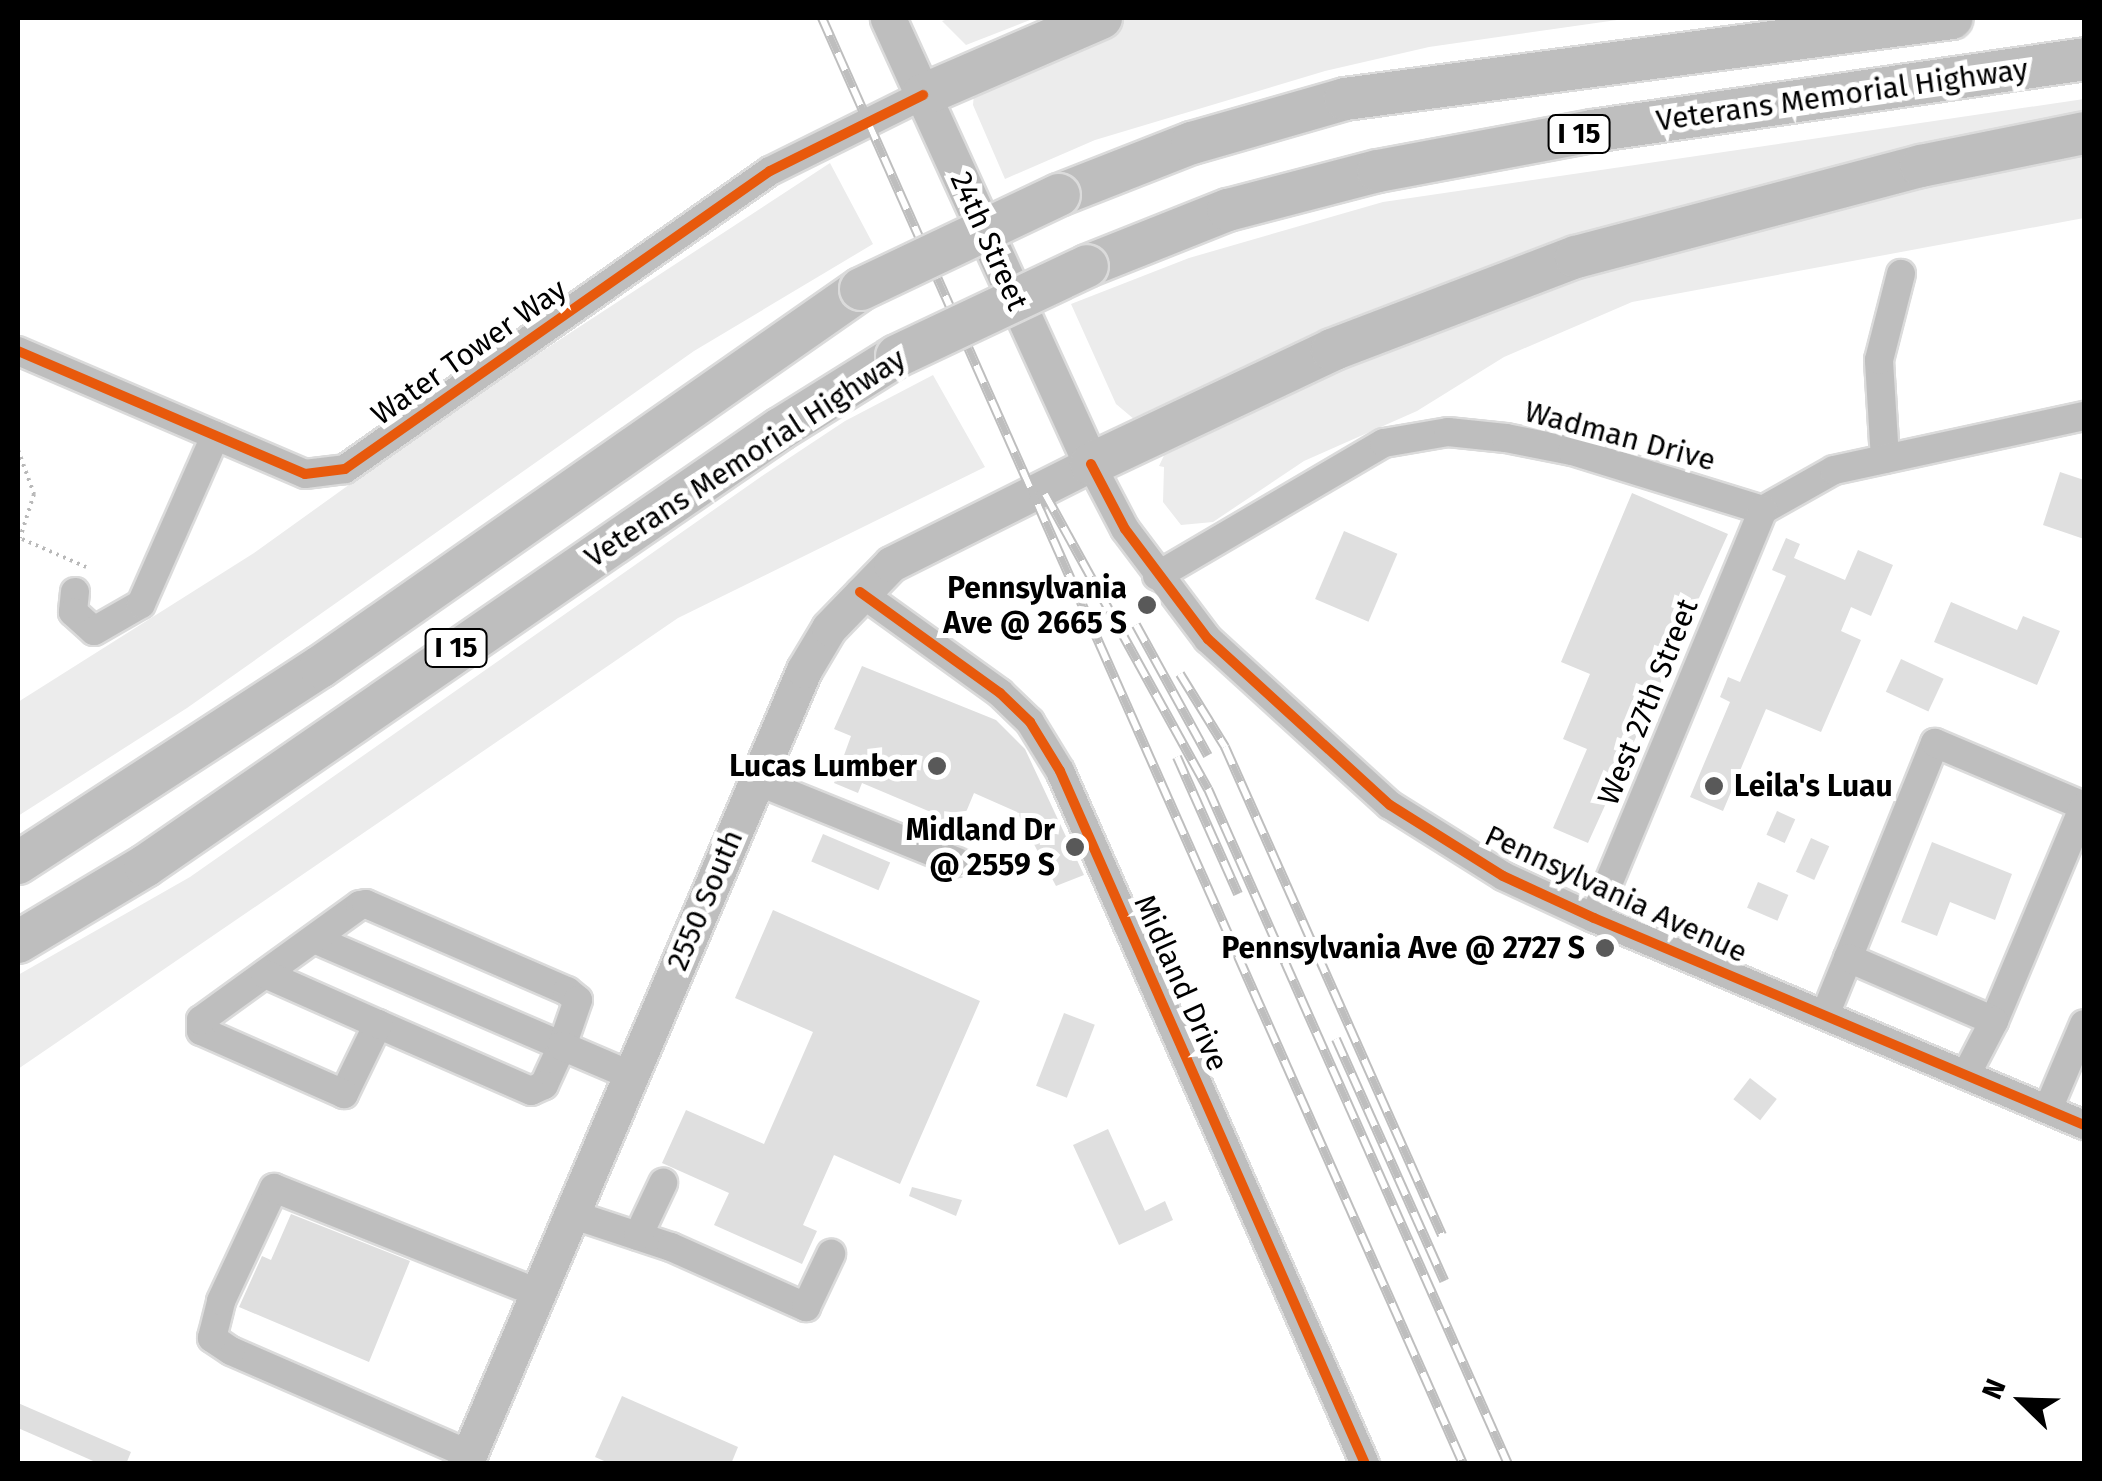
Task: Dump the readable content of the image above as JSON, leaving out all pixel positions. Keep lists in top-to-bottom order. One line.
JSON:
{"streets":{"highway":["Veterans Memorial Highway","I 15"],"main road":["24th Street","2550 South"],"street":["Water Tower Way","Wadman Drive","West 27th Street","Pennsylvania Avenue","Midland Drive"]},"crossings":[["24th Street","Water Tower Way"],["24th Street","Pennsylvania Avenue"],["24th Street","2550 South"],["Wadman Drive","West 27th Street"],["Wadman Drive","Pennsylvania Avenue"],["West 27th Street","Pennsylvania Avenue"],["Pennsylvania Avenue","2550 South"],["2550 South","Midland Drive"]],"places":["Pennsylvania Ave @ 2665 S","Lucas Lumber","Leila's Luau","Midland Dr @ 2559 S","Pennsylvania Ave @ 2727 S"],"north":"top left"}
